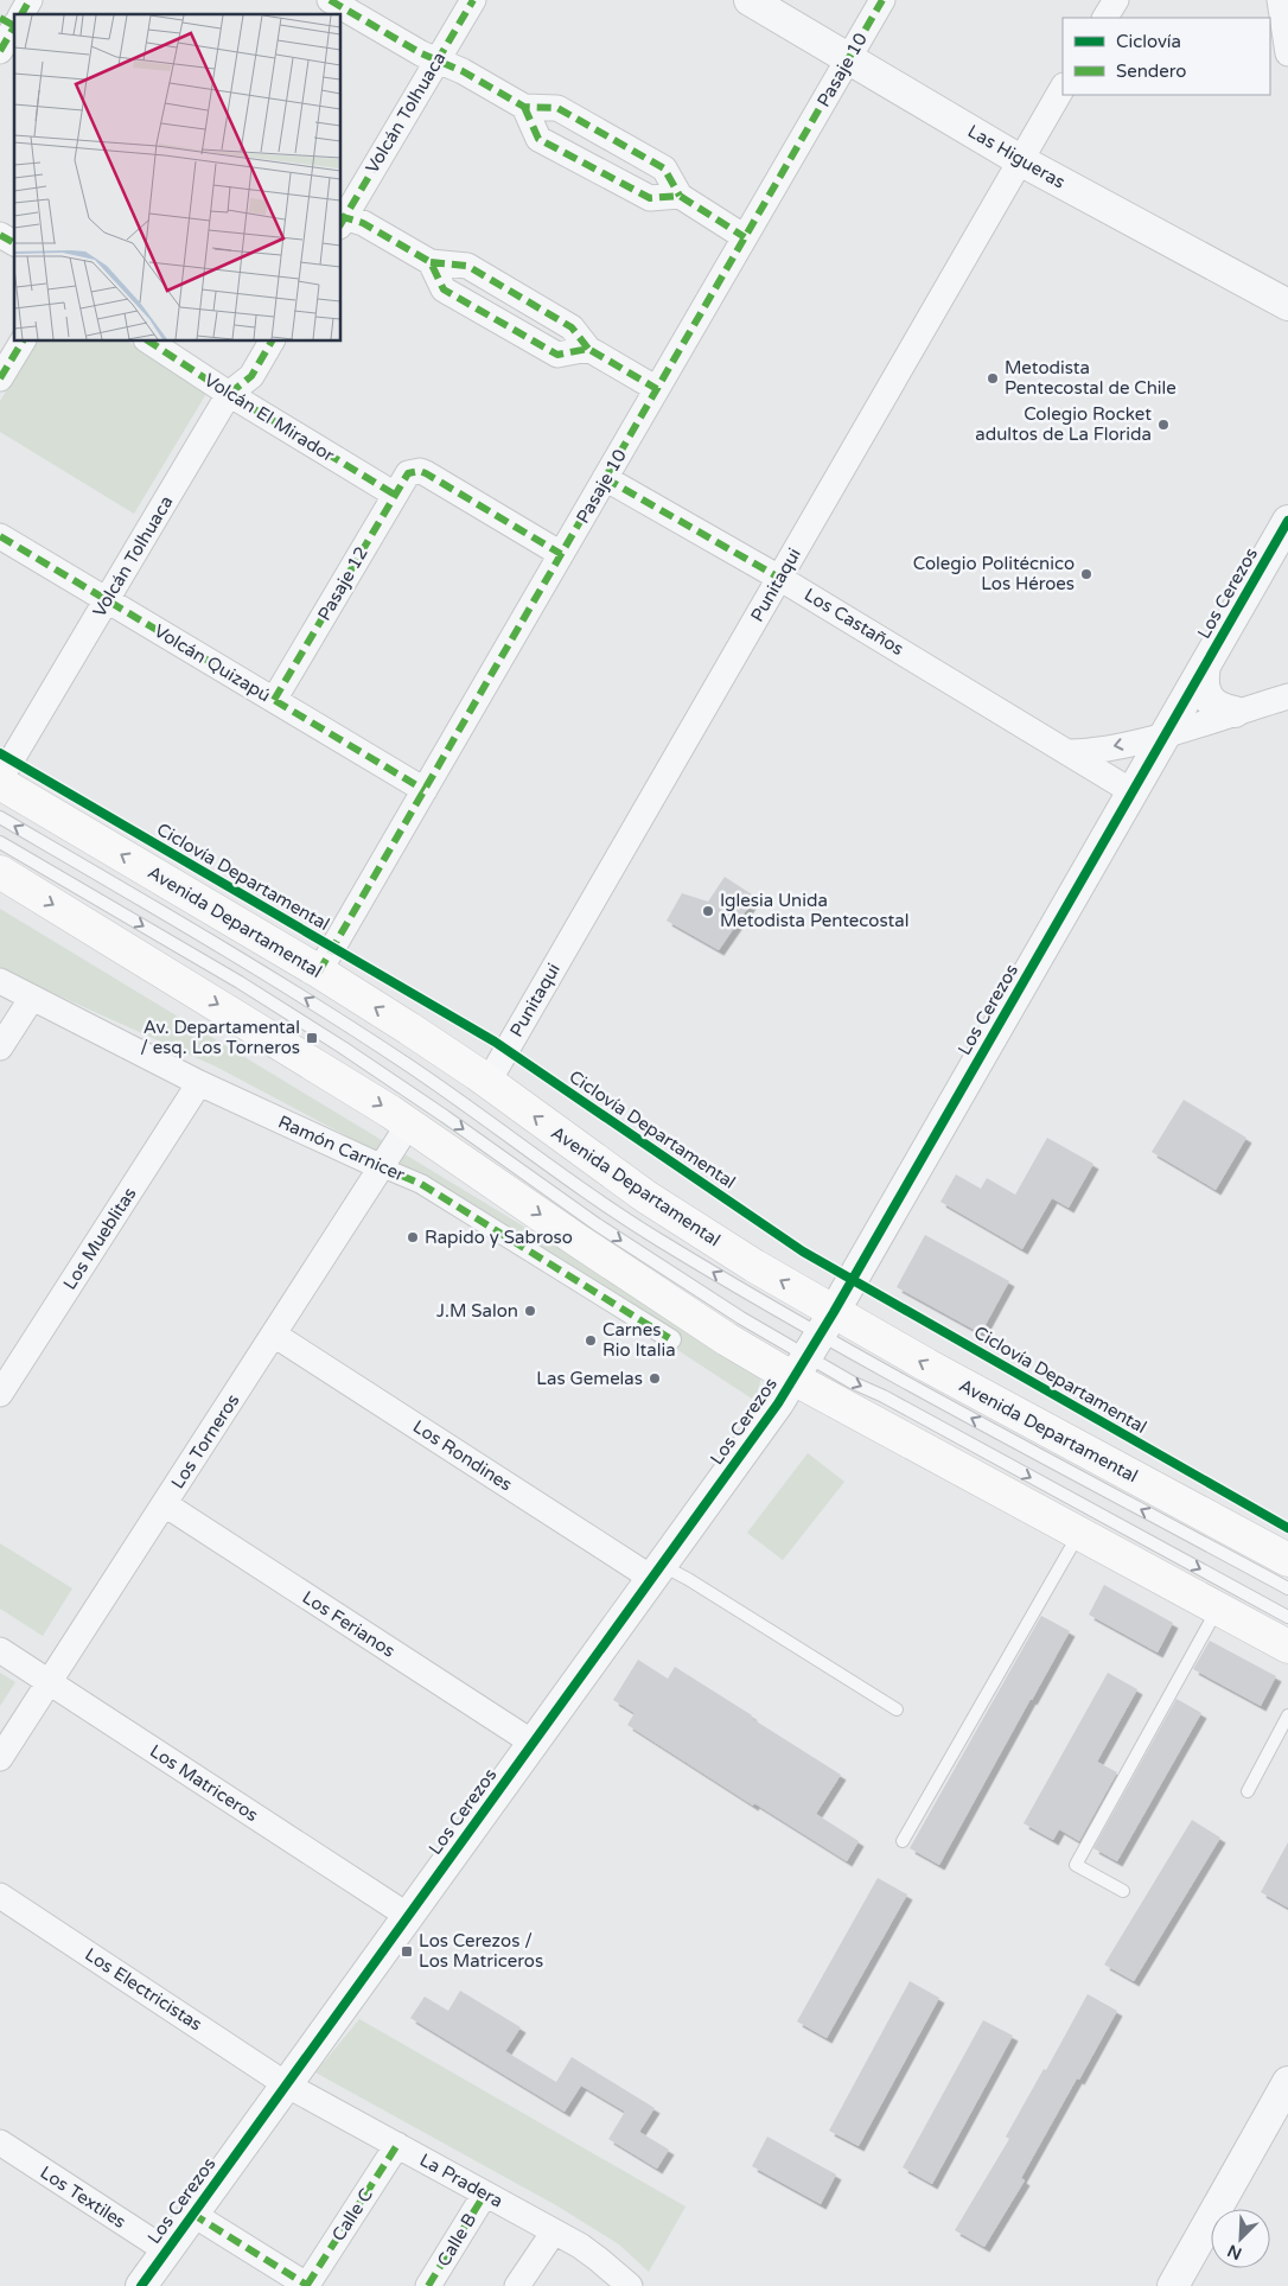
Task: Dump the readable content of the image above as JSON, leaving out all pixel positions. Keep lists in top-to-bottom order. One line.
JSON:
{"streets":{"main road":["Avenida Departamental"],"street":["Pasaje 10","Volcán Tolhuaca","Las Higueras","Volcán El Mirador","Pasaje 12","Punitaqui","Los Cerezos","Los Castaños","Volcán Quizapú","Ramón Carnicer","Los Mueblitas","Los Torneros","Los Rondines","Los Ferianos","Los Matriceros","Los Electricistas","La Pradera","Los Textiles","Calle C","Calle B"],"cycle path":["Ciclovía Departamental"]},"crossings":[["Pasaje 10","Las Higueras"],["Pasaje 10","Pasaje 12"],["Pasaje 10","Los Castaños"],["Pasaje 10","Volcán Quizapú"],["Pasaje 10","Avenida Departamental"],["Volcán Tolhuaca","Volcán El Mirador"],["Volcán Tolhuaca","Volcán Quizapú"],["Volcán Tolhuaca","Avenida Departamental"],["Las Higueras","Punitaqui"],["Volcán El Mirador","Pasaje 12"],["Pasaje 12","Volcán Quizapú"],["Punitaqui","Los Castaños"],["Punitaqui","Avenida Departamental"],["Los Cerezos","Los Castaños"],["Los Cerezos","Avenida Departamental"],["Los Cerezos","Los Rondines"],["Los Cerezos","Los Ferianos"],["Los Cerezos","Los Matriceros"],["Los Cerezos","Los Electricistas"],["Los Cerezos","La Pradera"],["Los Cerezos","Los Textiles"],["Avenida Departamental","Los Torneros"],["Ramón Carnicer","Los Mueblitas"],["Ramón Carnicer","Los Torneros"],["Los Torneros","Los Rondines"],["Los Torneros","Los Ferianos"],["Los Torneros","Los Matriceros"],["Los Electricistas","La Pradera"],["La Pradera","Calle C"],["La Pradera","Calle B"]],"places":{"other":["Metodista Pentecostal de Chile","Colegio Rocket adultos de La Florida","Colegio Politécnico Los Héroes","Iglesia Unida Metodista Pentecostal","Rapido y Sabroso","J.M Salon","Carnes Rio Italia","Las Gemelas"],"transit":["Av. Departamental / esq. Los Torneros","Los Cerezos / Los Matriceros"]},"legend":["Ciclovía","Sendero"],"north":"bottom left"}
